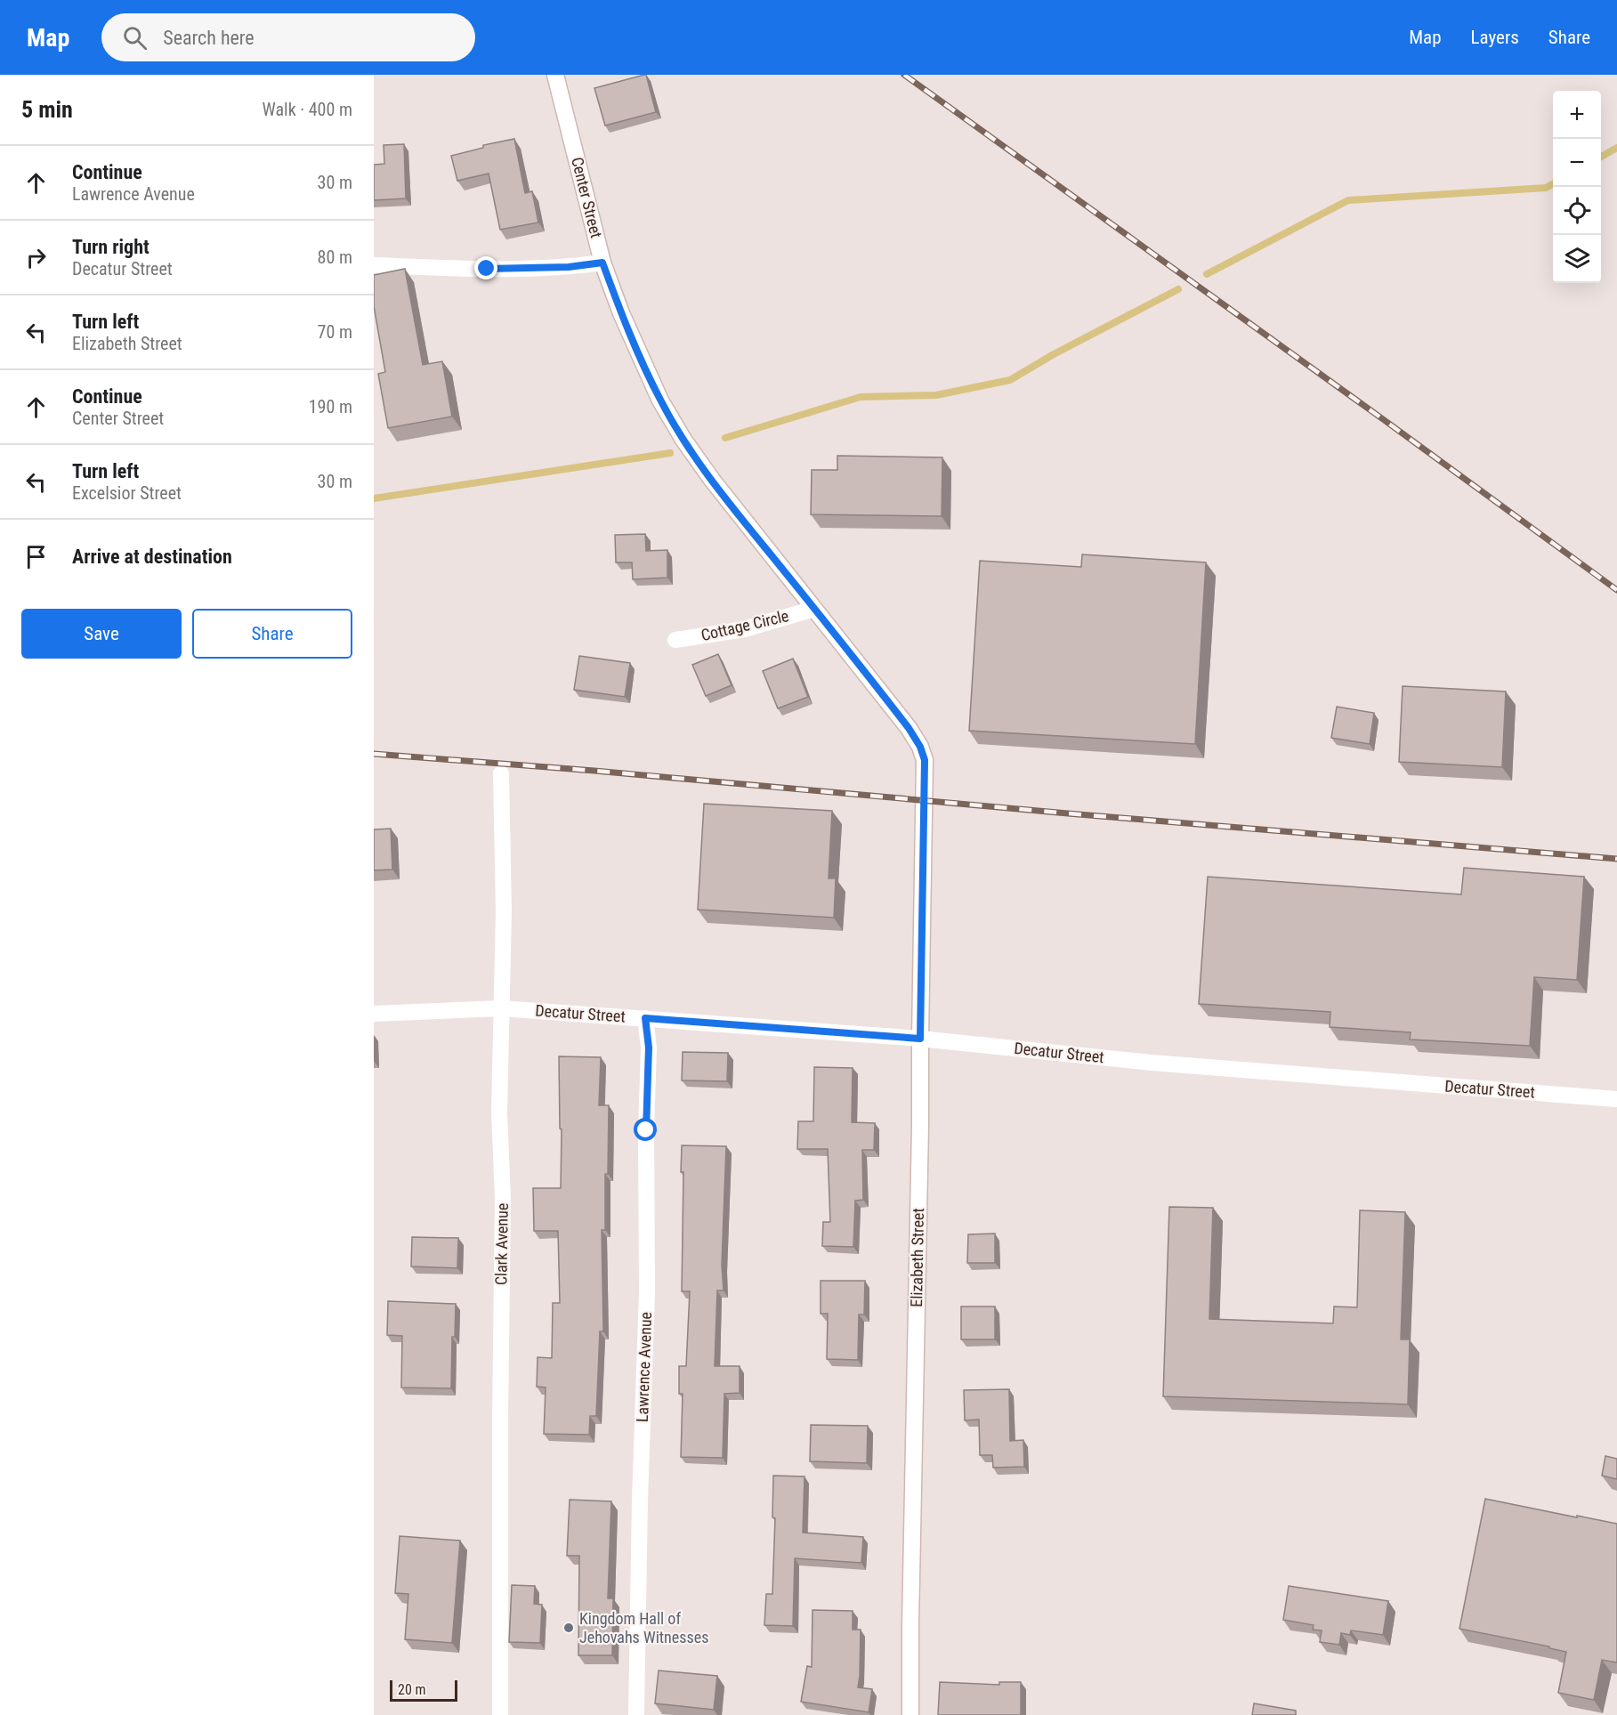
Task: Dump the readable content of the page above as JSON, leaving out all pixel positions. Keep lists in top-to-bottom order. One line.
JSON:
{"streets":{"street":["Center Street","Cottage Circle","Decatur Street","Clark Avenue","Elizabeth Street","Lawrence Avenue"]},"crossings":[["Center Street","Cottage Circle"],["Center Street","Elizabeth Street"],["Decatur Street","Clark Avenue"],["Decatur Street","Elizabeth Street"],["Decatur Street","Lawrence Avenue"]],"places":["Kingdom Hall of Jehovahs Witnesses"],"scale_bar":"20 m","page":{"header":"Map","search":"Search here","nav":["Map","Layers","Share"],"heading":["5 min","Walk · 400 m"],"map_buttons":["+","−"],"list":[["Continue","Lawrence Avenue","30 m"],["Turn right","Decatur Street","80 m"],["Turn left","Elizabeth Street","70 m"],["Continue","Center Street","190 m"],["Turn left","Excelsior Street","30 m"],"Arrive at destination"],"buttons":["Save","Share"],"scale":"20 m"}}
